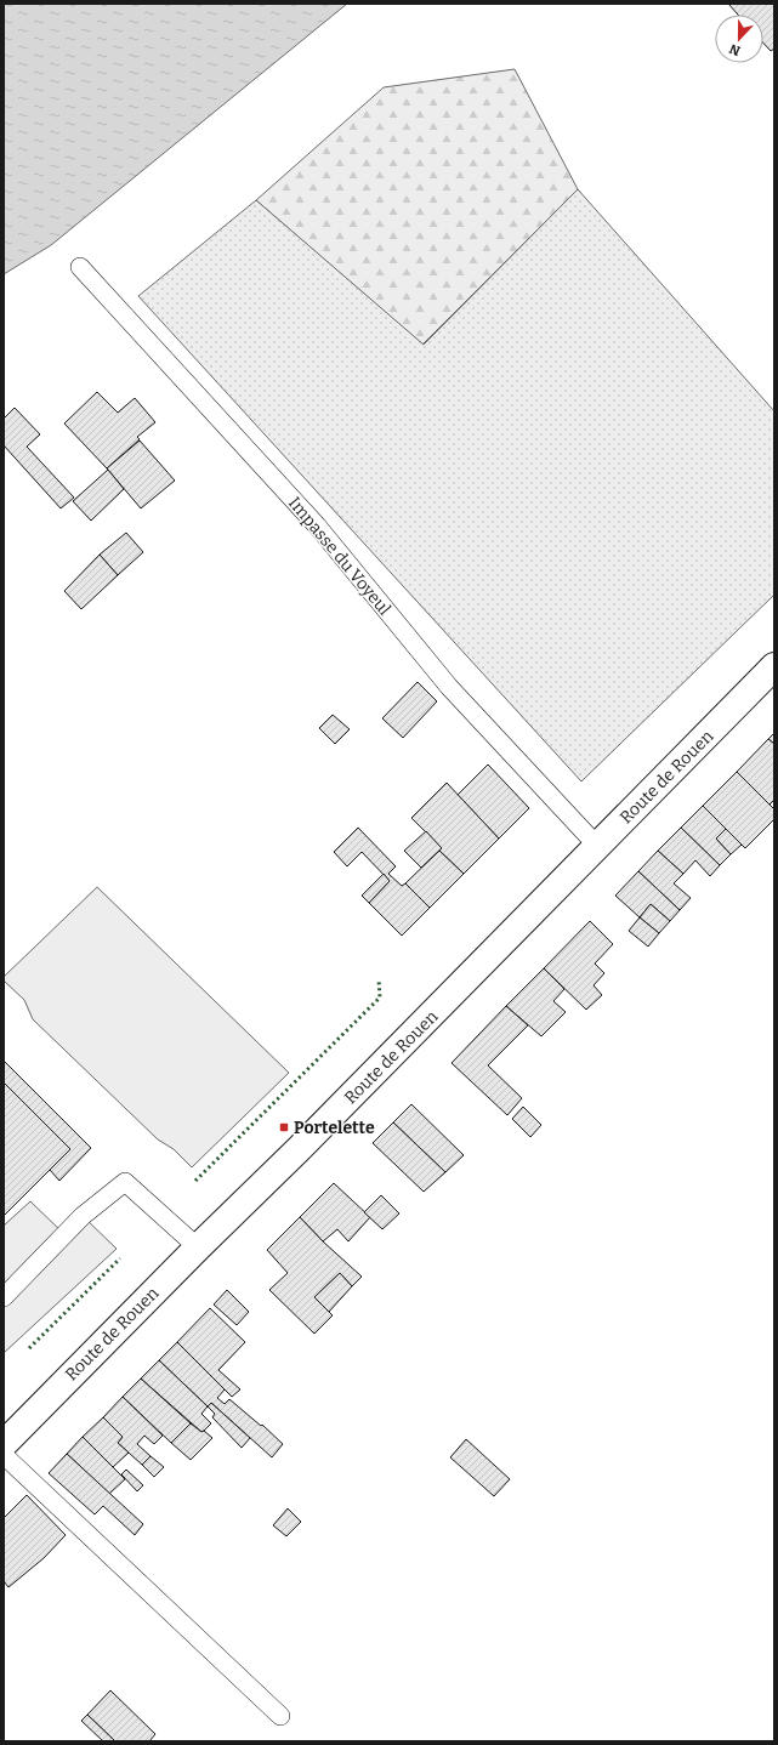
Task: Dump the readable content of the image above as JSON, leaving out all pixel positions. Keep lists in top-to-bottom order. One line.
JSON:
{"streets":{"main road":["Route de Rouen"],"lane":["Impasse du Voyeul"]},"crossings":[["Impasse du Voyeul","Route de Rouen"]],"places":{"transit":["Portelette"]},"north":"bottom"}
